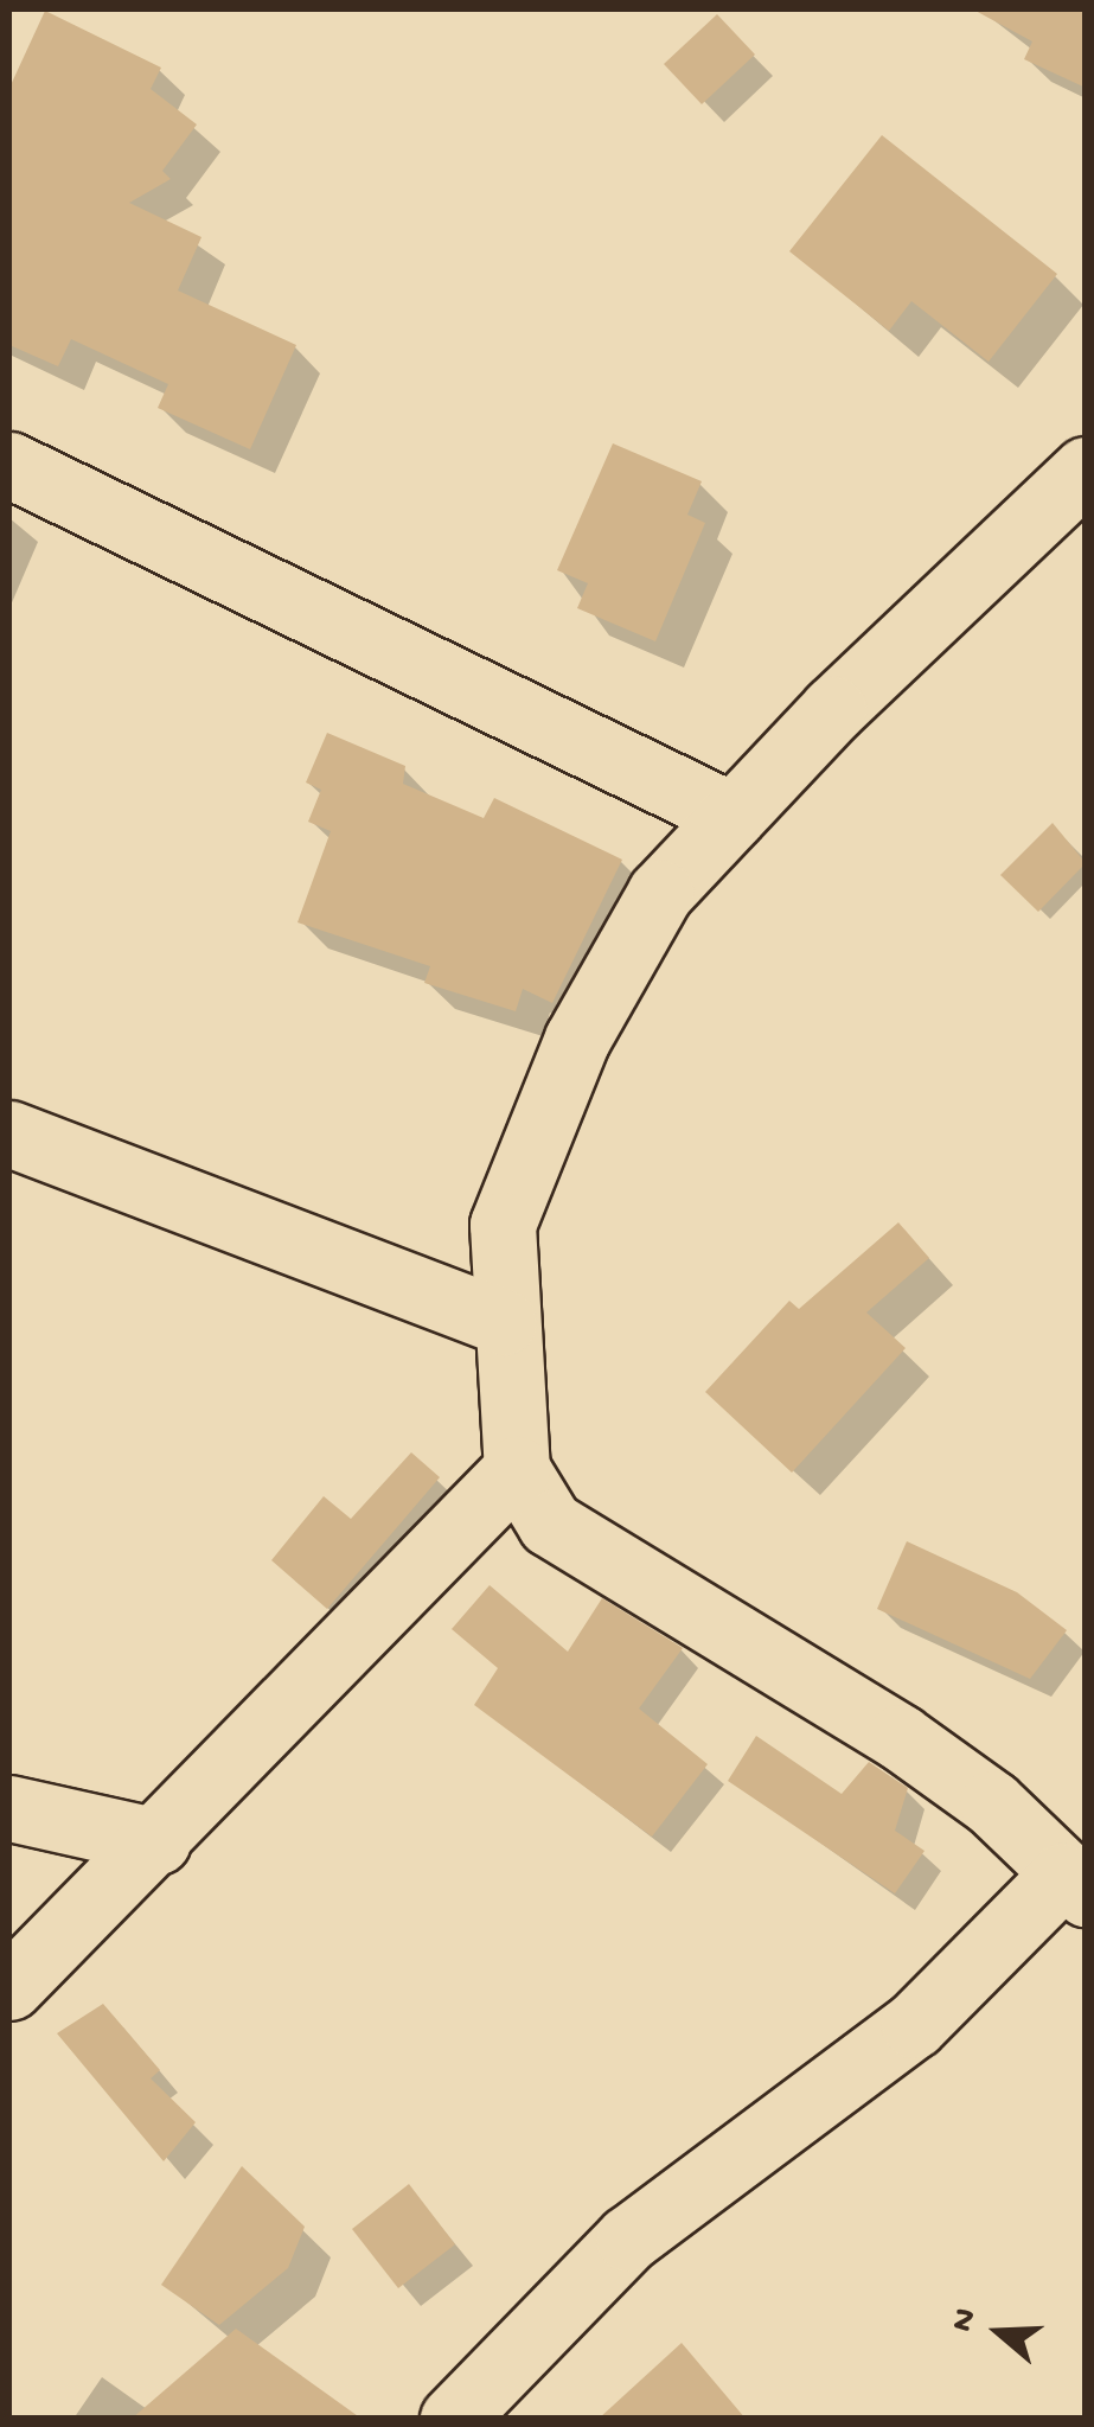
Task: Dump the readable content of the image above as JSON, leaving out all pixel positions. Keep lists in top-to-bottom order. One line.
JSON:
{"north":"left"}
